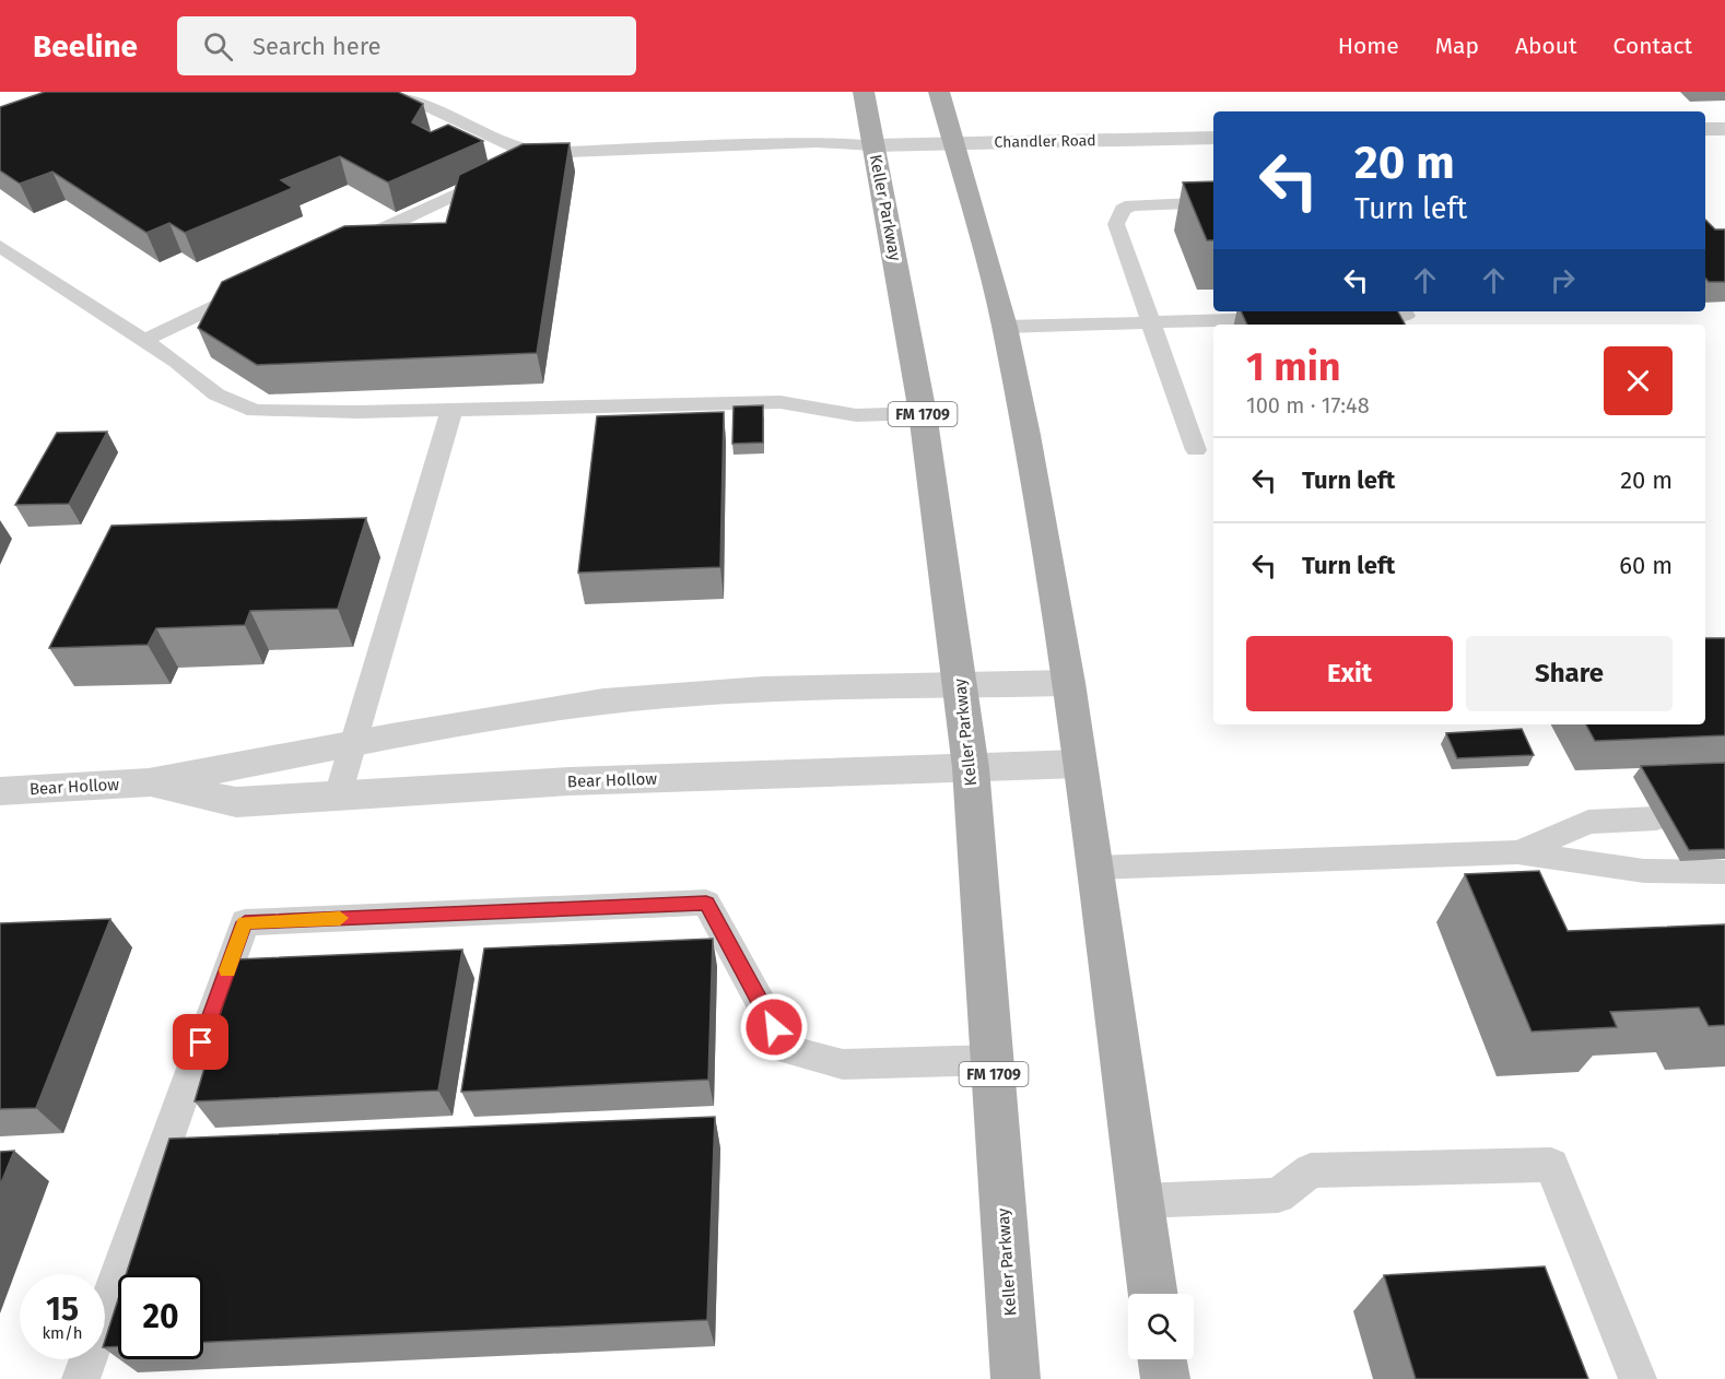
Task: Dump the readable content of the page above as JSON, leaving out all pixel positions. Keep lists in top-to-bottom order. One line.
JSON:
{"streets":{"main road":["Keller Parkway","FM 1709"],"street":["Chandler Road","Bear Hollow"]},"crossings":[["Chandler Road","Keller Parkway"],["Keller Parkway","Bear Hollow"]],"page":{"header":"Beeline","search":"Search here","nav":["Home","Map","About","Contact"],"turn":["20 m","Turn left"],"heading":["1 min","100 m · 17:48"],"list":[{"name":"Turn left","value":"20 m"},{"name":"Turn left","value":"60 m"}],"buttons":["Exit","Share"],"speed":"15 km/h","limit":"20"}}
